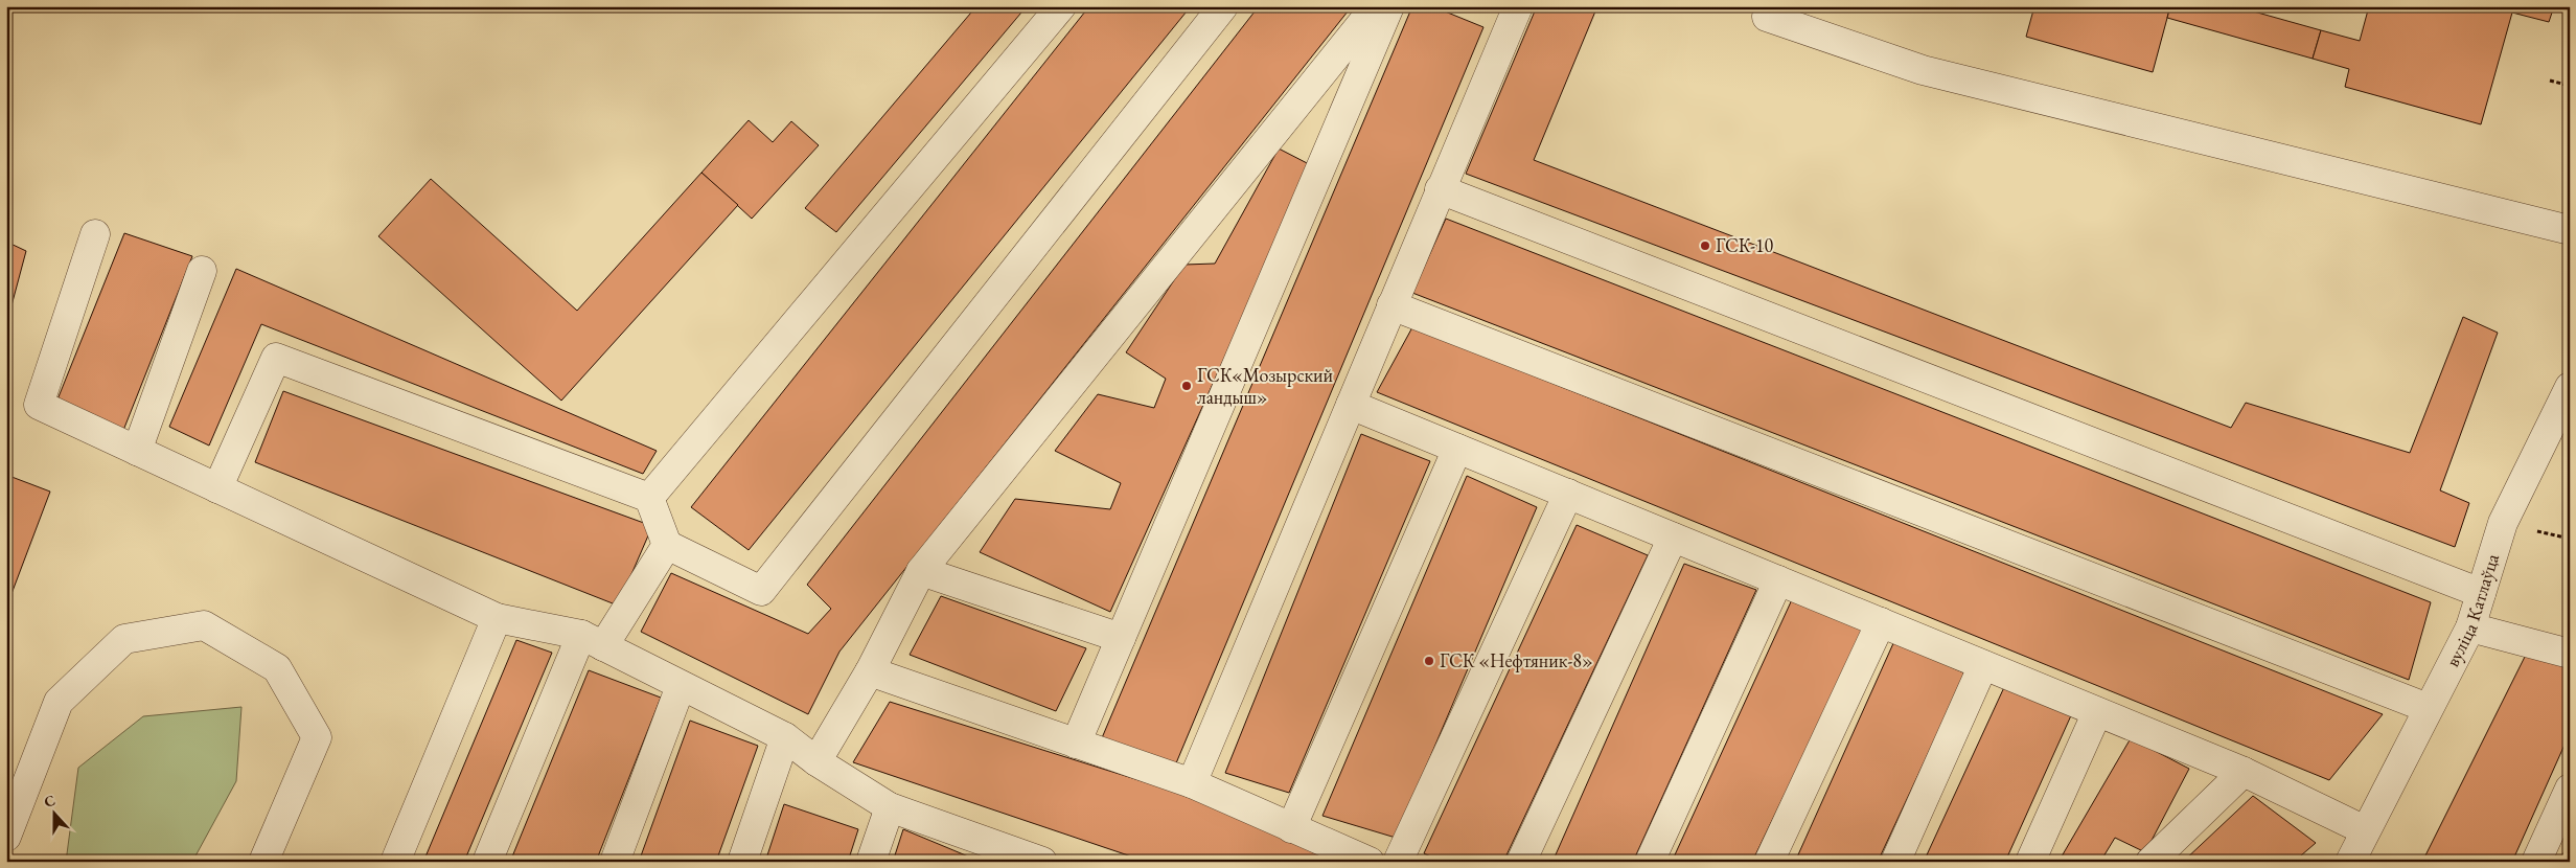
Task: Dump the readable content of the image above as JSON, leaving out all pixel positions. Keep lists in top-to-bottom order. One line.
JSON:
{"streets":{"street":["вуліца Катлаўца"]},"places":["ГСК-10","ГСК«Мозырский ландыш»","ГСК «Нефтяник-8»"],"north":"top"}
